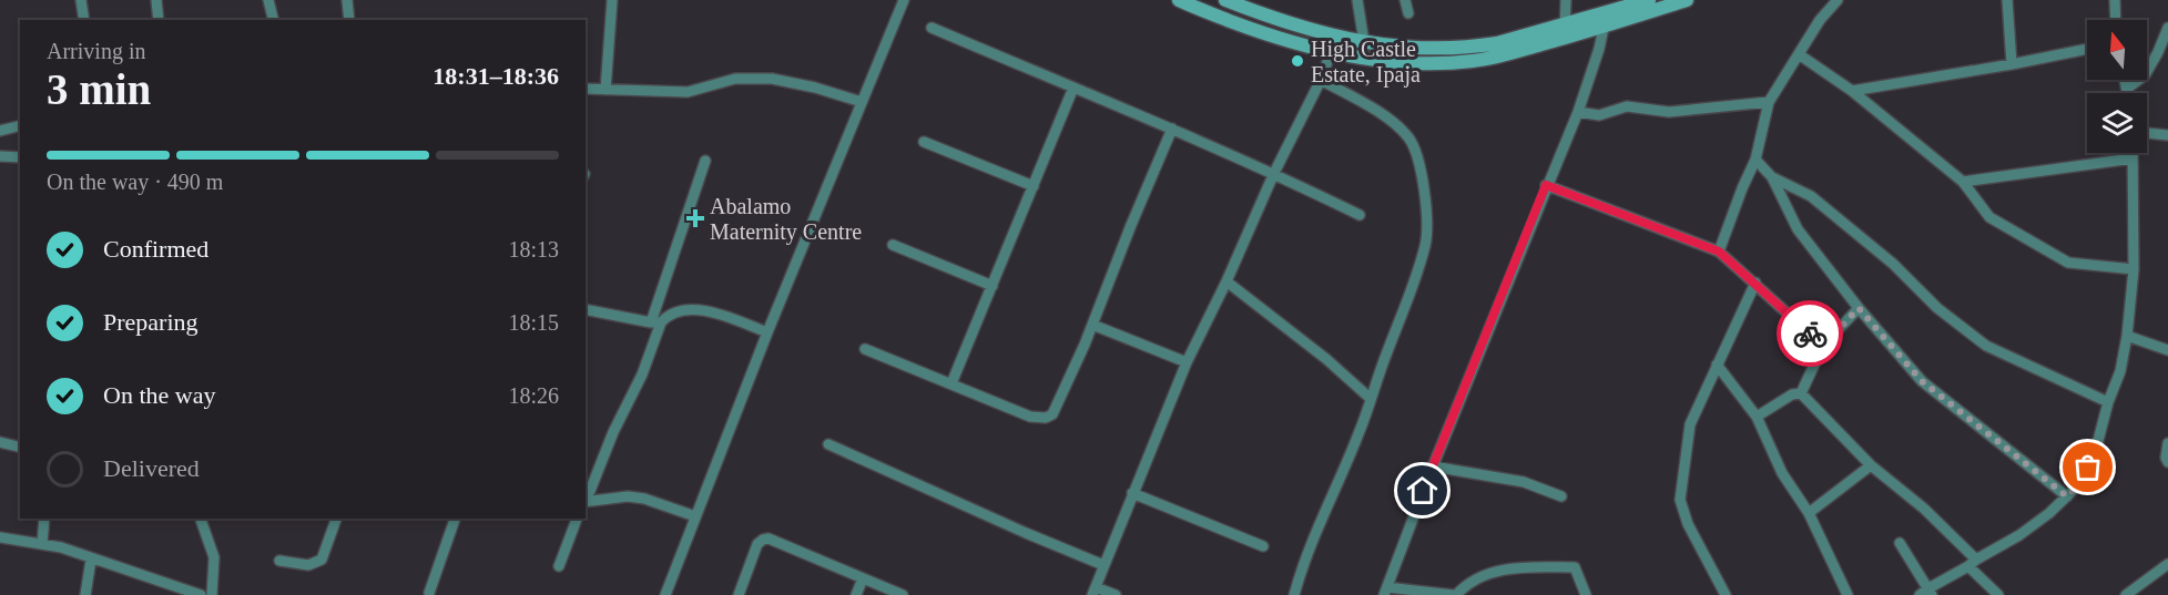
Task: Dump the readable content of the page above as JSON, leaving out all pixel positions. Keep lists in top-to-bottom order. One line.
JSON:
{"places":{"other":["High Castle Estate, Ipaja"],"health":["Abalamo Maternity Centre"]},"north":"top","page":{"heading":["3 min","Arriving in","18:31–18:36"],"bar":"On the way · 490 m","list":[["Confirmed","18:13"],["Preparing","18:15"],["On the way","18:26"],"Delivered"]}}
